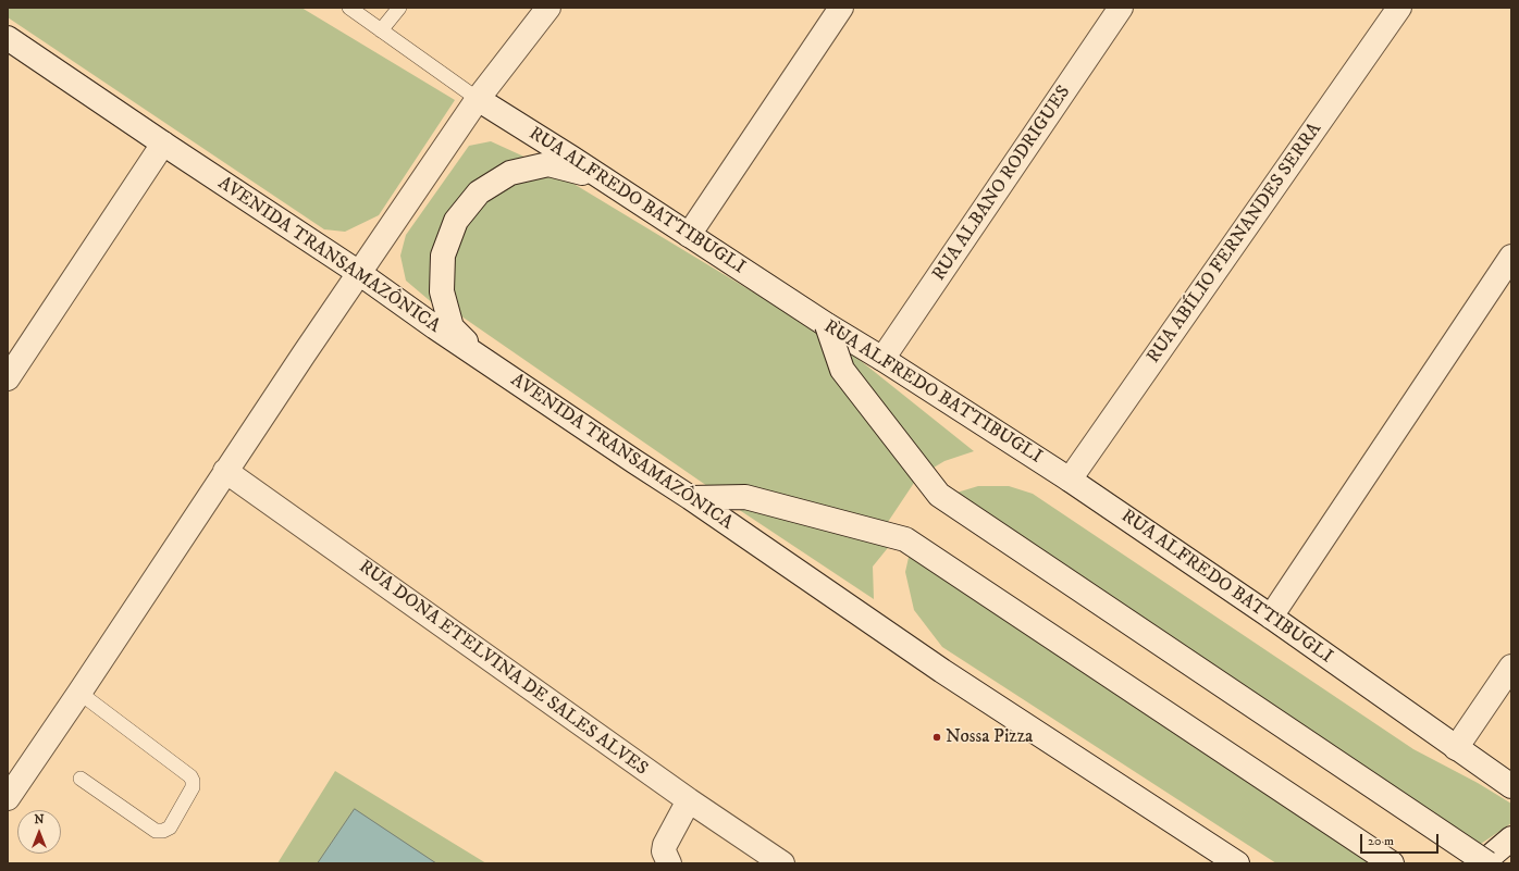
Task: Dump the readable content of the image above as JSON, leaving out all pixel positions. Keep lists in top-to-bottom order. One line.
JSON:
{"streets":{"street":["RUA ALBANO RODRIGUES","RUA ALFREDO BATTIBUGLI","RUA ABÍLIO FERNANDES SERRA","AVENIDA TRANSAMAZÔNICA","RUA DONA ETELVINA DE SALES ALVES"]},"crossings":[["RUA ALBANO RODRIGUES","RUA ALFREDO BATTIBUGLI"],["RUA ALFREDO BATTIBUGLI","RUA ABÍLIO FERNANDES SERRA"]],"places":["Nossa Pizza"],"scale_bar":"20 m","north":"top"}
